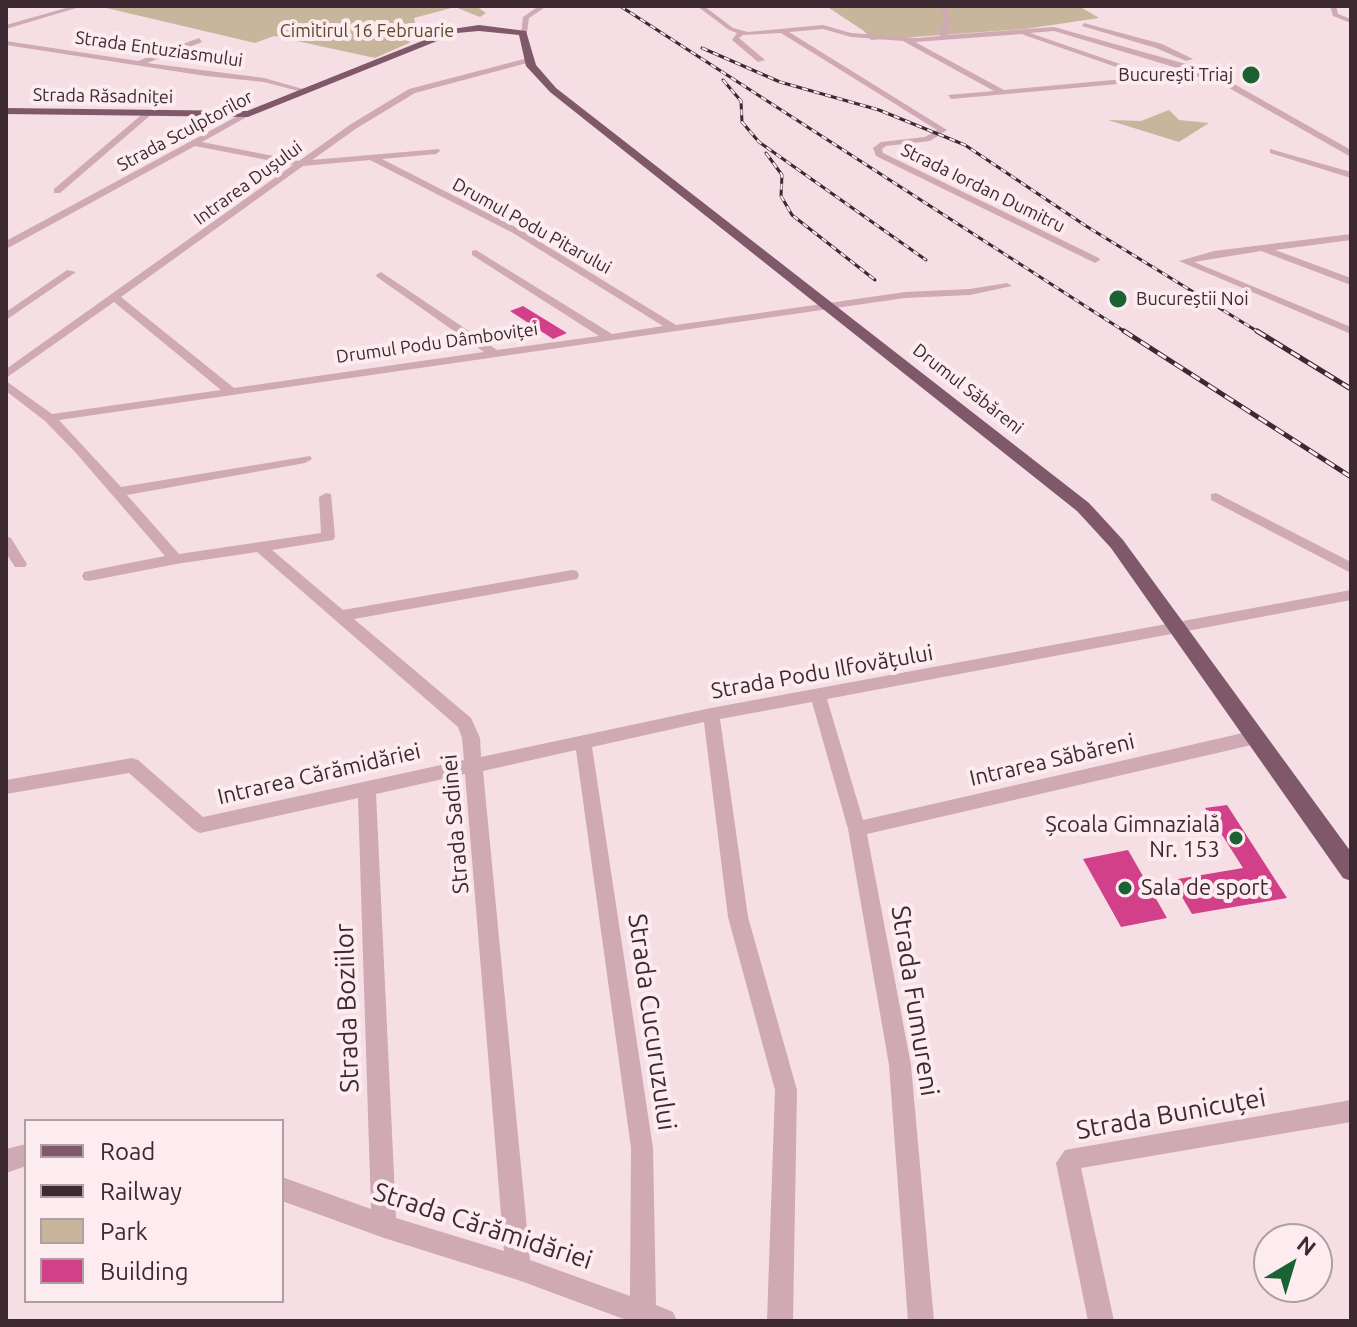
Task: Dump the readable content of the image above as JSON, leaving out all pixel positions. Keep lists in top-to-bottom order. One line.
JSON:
{"streets":{"main road":["Strada Răsadniței","Strada Sculptorilor","Drumul Săbăreni"],"street":["Strada Entuziasmului","Intrarea Dușului","Strada Iordan Dumitru","Drumul Podu Pitarului","Drumul Podu Dâmboviței","Strada Podu Ilfovățului","Intrarea Săbăreni","Intrarea Cărămidăriei","Strada Sadinei","Strada Fumureni","Strada Boziilor","Strada Cucuruzului","Strada Bunicuței","Strada Cărămidăriei"]},"crossings":[["Strada Entuziasmului","Strada Sculptorilor"],["Strada Răsadniței","Strada Sculptorilor"],["Strada Sculptorilor","Drumul Săbăreni"],["Intrarea Dușului","Drumul Săbăreni"],["Drumul Podu Pitarului","Drumul Podu Dâmboviței"],["Drumul Podu Dâmboviței","Drumul Săbăreni"],["Drumul Săbăreni","Strada Podu Ilfovățului"],["Drumul Săbăreni","Intrarea Săbăreni"],["Strada Podu Ilfovățului","Intrarea Cărămidăriei"],["Strada Podu Ilfovățului","Strada Sadinei"],["Strada Podu Ilfovățului","Strada Fumureni"],["Strada Podu Ilfovățului","Strada Cucuruzului"],["Intrarea Săbăreni","Strada Fumureni"],["Intrarea Cărămidăriei","Strada Sadinei"],["Intrarea Cărămidăriei","Strada Boziilor"],["Strada Sadinei","Strada Cărămidăriei"],["Strada Boziilor","Strada Cărămidăriei"],["Strada Cucuruzului","Strada Cărămidăriei"]],"parks":["Cimitirul 16 Februarie"],"places":["București Triaj","Bucureștii Noi","Școala Gimnazială Nr. 153","Sala de sport"],"legend":["Road","Railway","Park","Building"],"north":"top right"}
